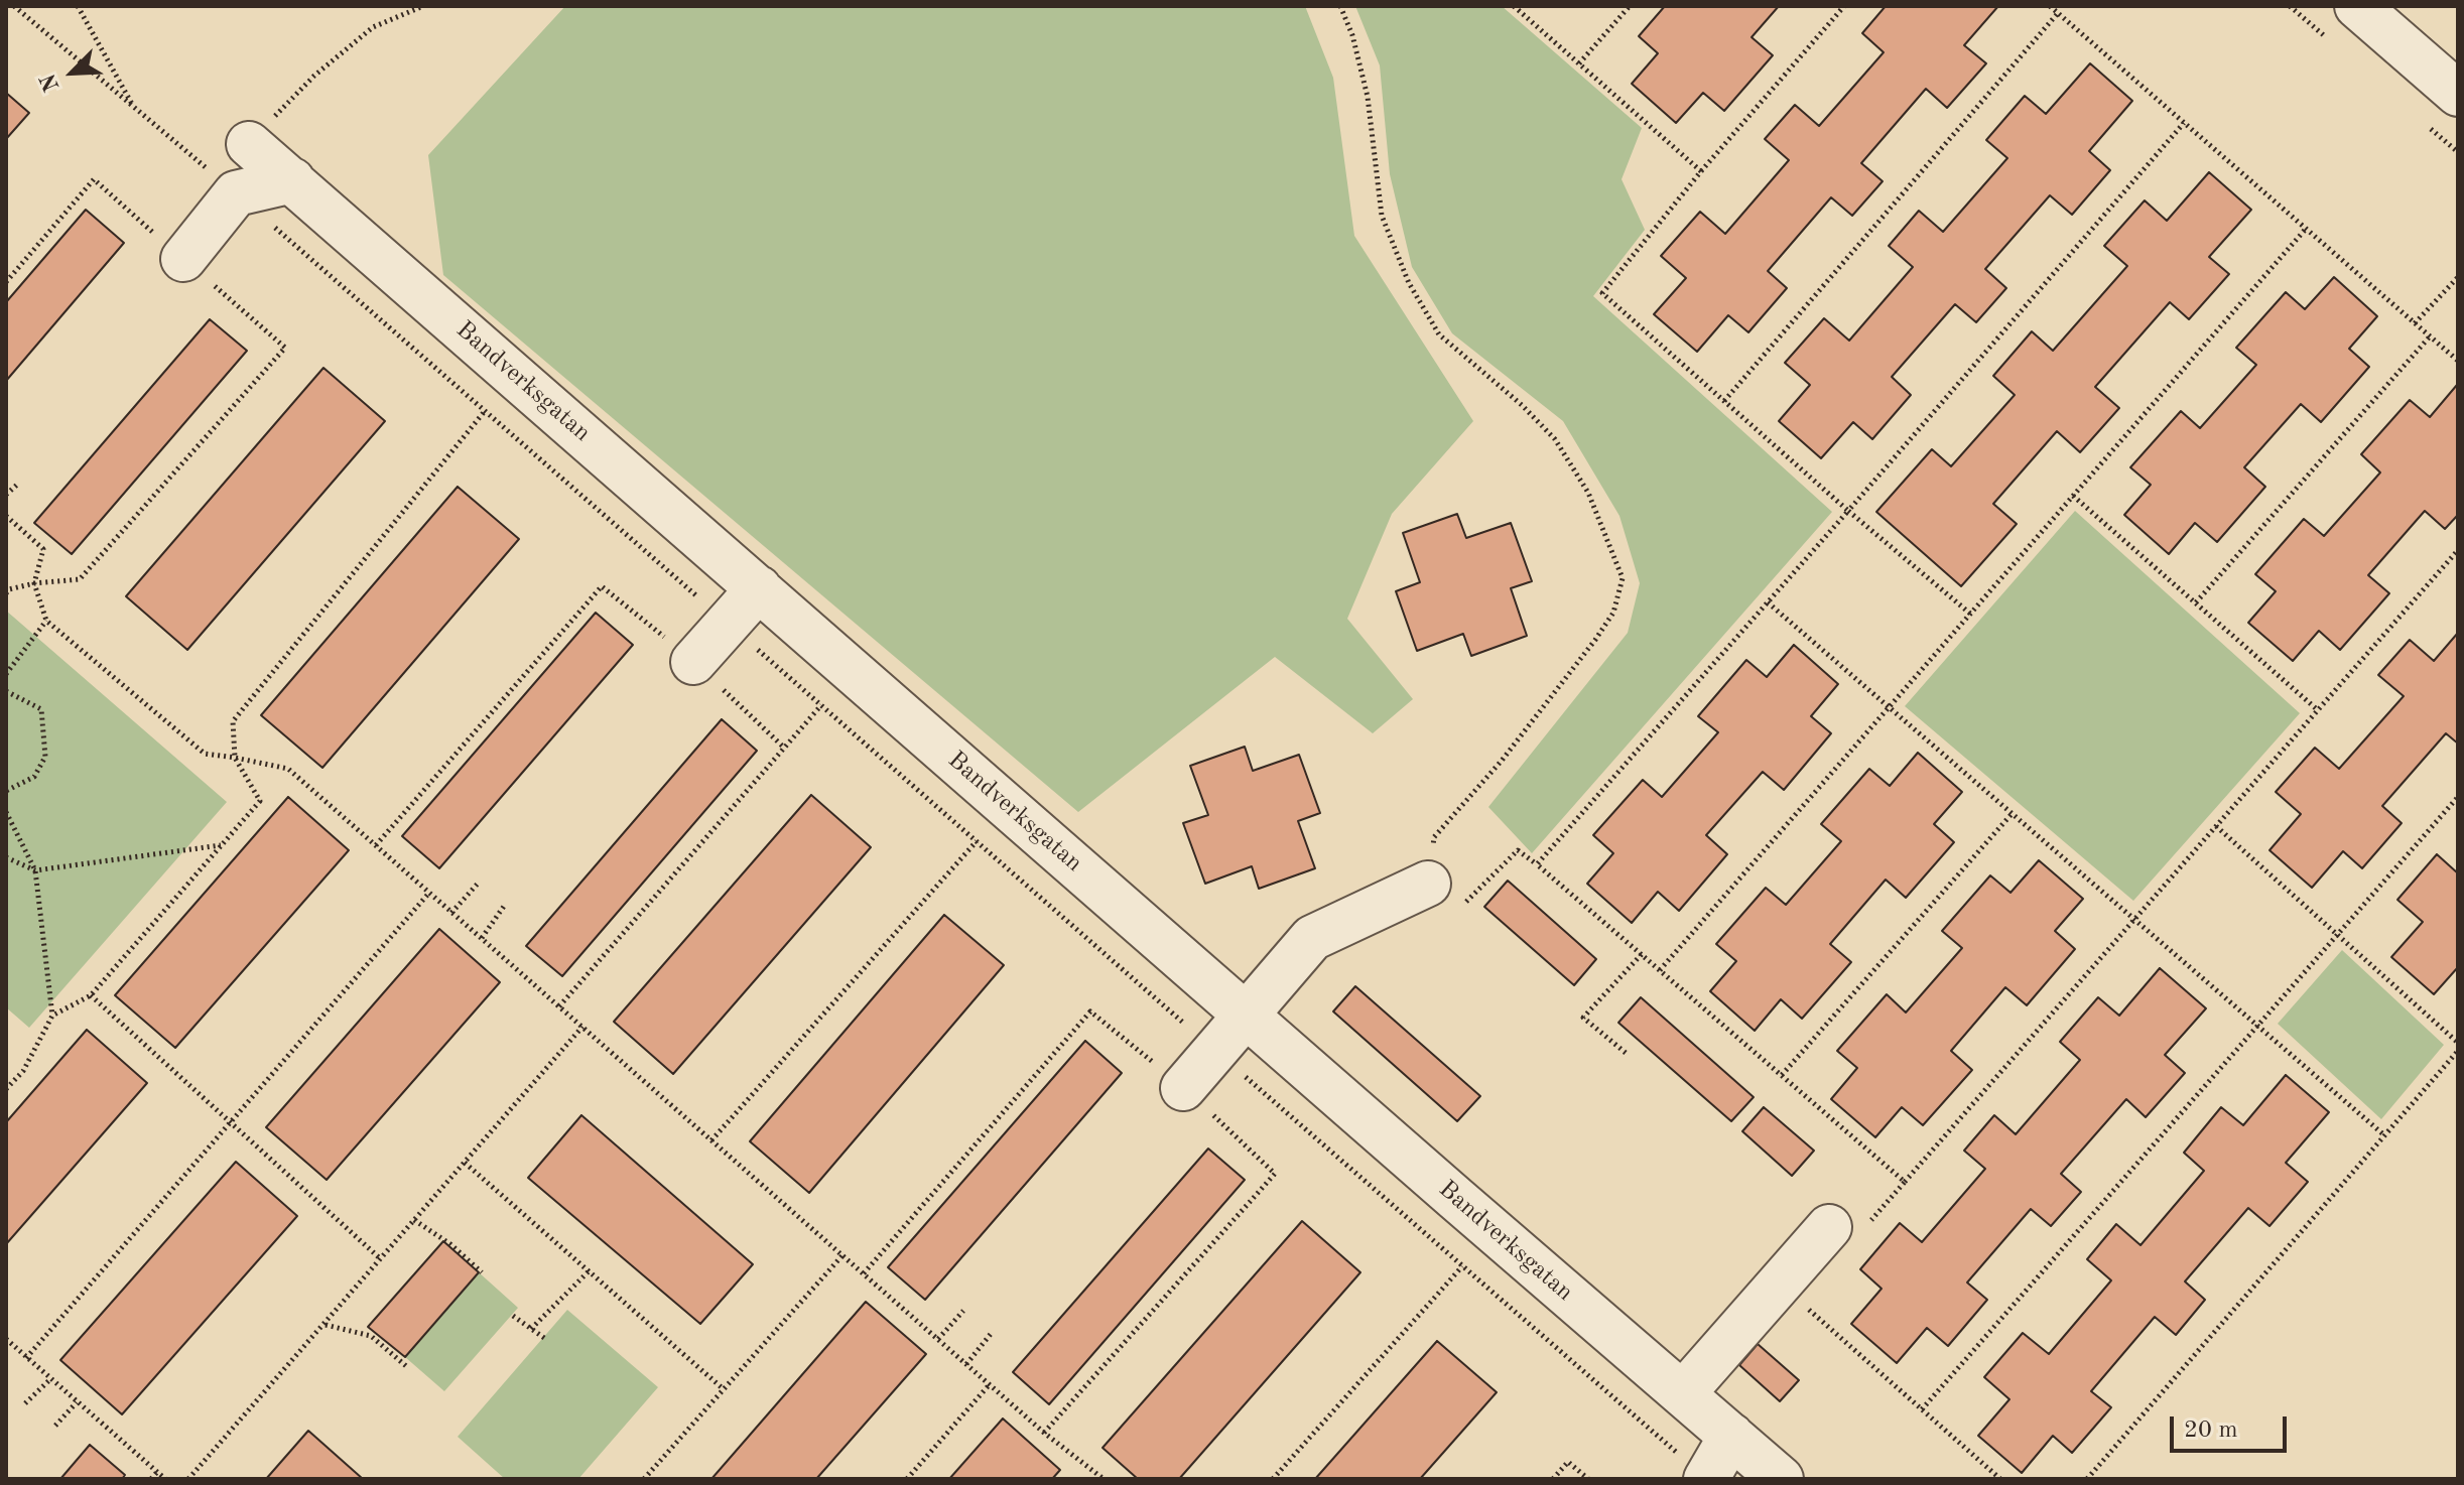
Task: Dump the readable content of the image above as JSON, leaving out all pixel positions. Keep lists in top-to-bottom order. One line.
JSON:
{"streets":{"street":["Bandverksgatan"]},"scale_bar":"20 m","north":"bottom left"}
